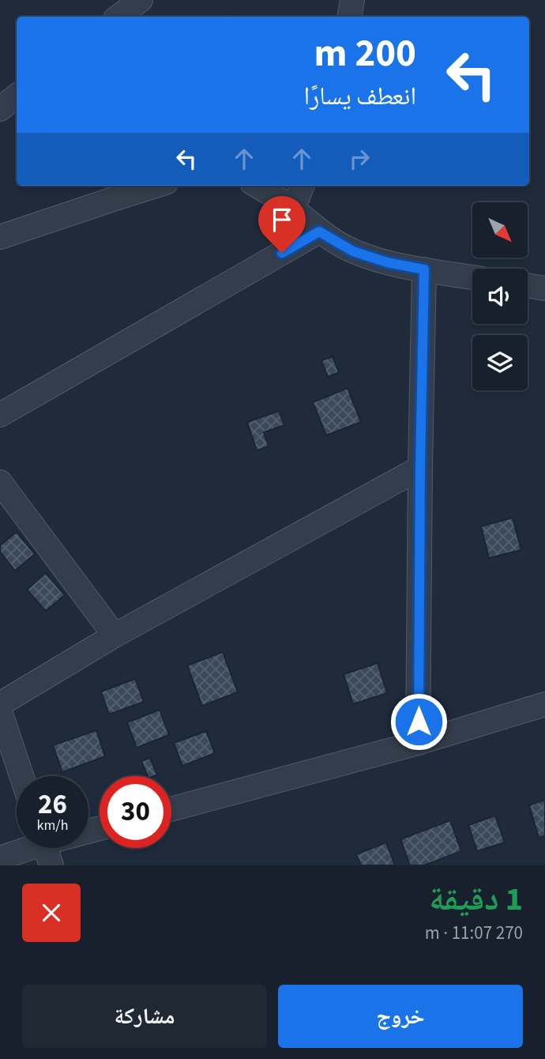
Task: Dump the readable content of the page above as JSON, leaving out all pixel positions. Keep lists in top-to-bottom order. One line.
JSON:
{"north":"bottom right","page":{"turn":["200 m","انعطف يسارًا"],"speed":"26 km/h","limit":"30","heading":["1 دقيقة","270 m · 11:07"],"buttons":["خروج","مشاركة"]}}
